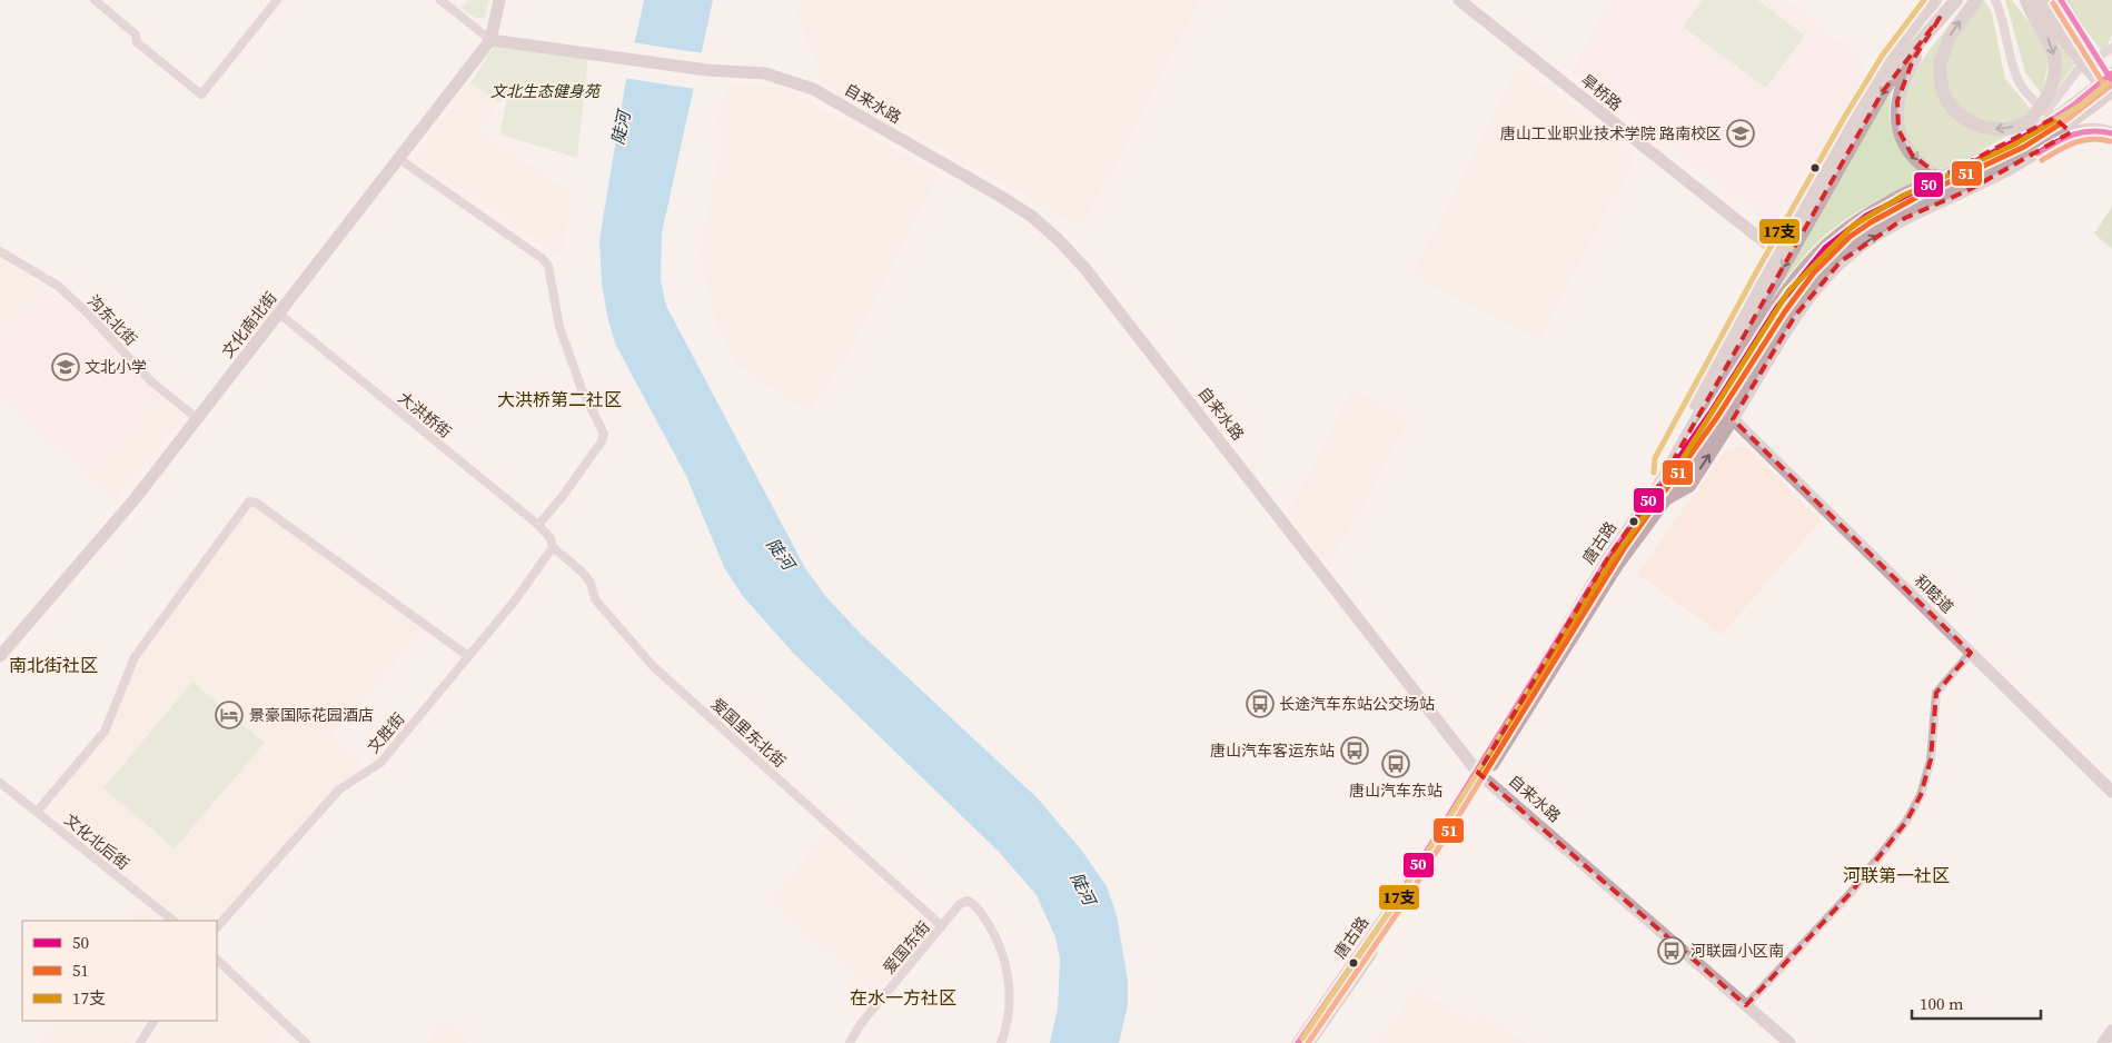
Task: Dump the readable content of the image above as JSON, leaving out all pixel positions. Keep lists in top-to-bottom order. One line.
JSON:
{"streets":{"main road":["唐古路"],"street":["旱桥路","自来水路","沟东北街","文化南北街","大洪桥街","和睦道","文胜街","爱国里东北街","文化北后街","爱国东街"]},"crossings":[["自来水路","文化南北街"],["自来水路","唐古路"],["沟东北街","文化南北街"],["文化南北街","大洪桥街"],["大洪桥街","文胜街"],["大洪桥街","爱国里东北街"],["文胜街","爱国里东北街"],["爱国里东北街","爱国东街"]],"districts":["大洪桥第二社区","南北街社区","河联第一社区","在水一方社区"],"water":["陡河"],"parks":["文北生态健身苑"],"places":{"school or university":["唐山工业职业技术学院 路南校区","文北小学"],"bus stop":["长途汽车东站公交场站","唐山汽车客运东站","唐山汽车东站","河联园小区南"],"hotel":["景豪国际花园酒店"]},"lines":["transit line 50","transit line 17支","transit line 51"],"legend":["50","51","17支"],"scale_bar":"100 m"}
